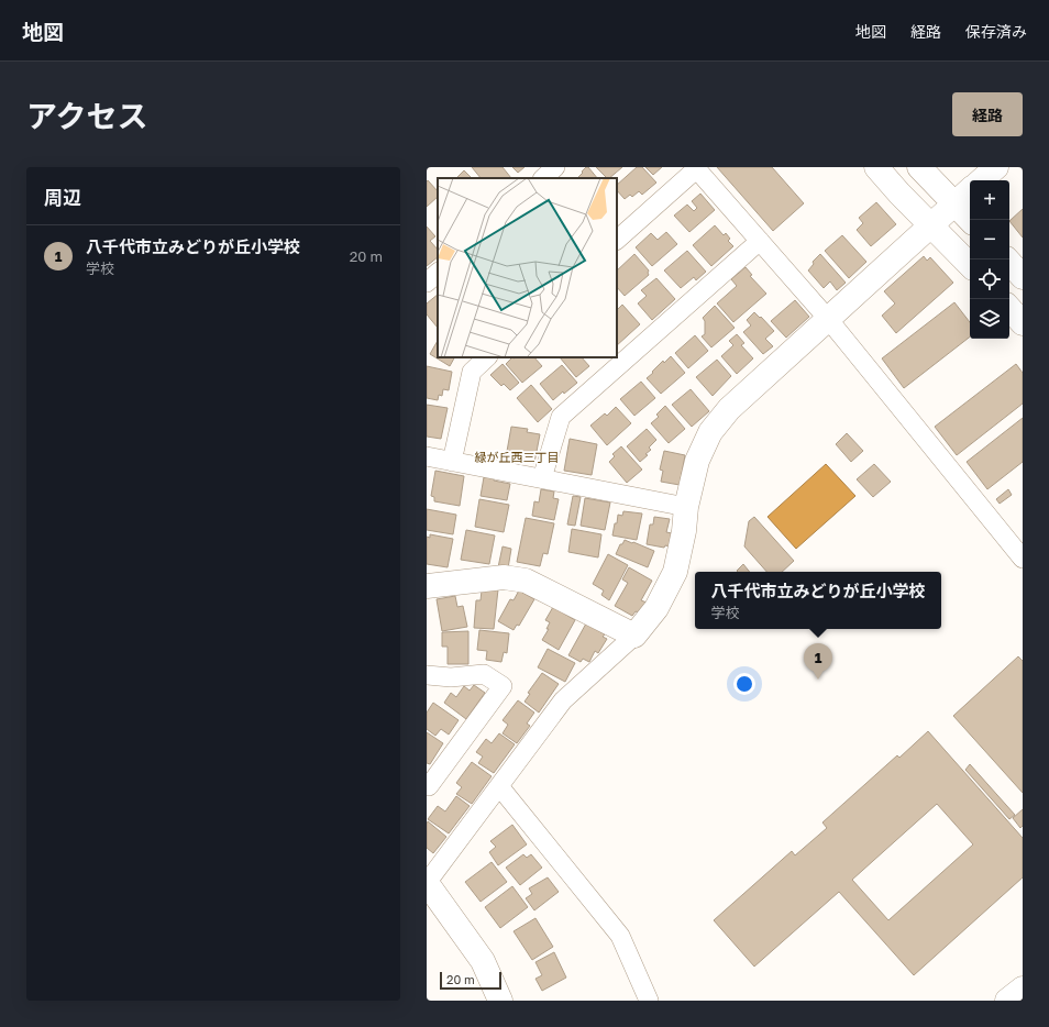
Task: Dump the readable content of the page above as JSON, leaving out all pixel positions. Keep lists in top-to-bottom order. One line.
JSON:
{"districts":["緑が丘西三丁目"],"scale_bar":"20 m","page":{"header":"地図","nav":["地図","経路","保存済み"],"title":"アクセス","buttons":"経路","heading":"周辺","map_buttons":["+","−"],"list":[{"mark":"1","name":"八千代市立みどりが丘小学校","note":"学校","value":"20 m"}],"popup":["八千代市立みどりが丘小学校","学校"],"pins":"1","scale":"20 m"}}
